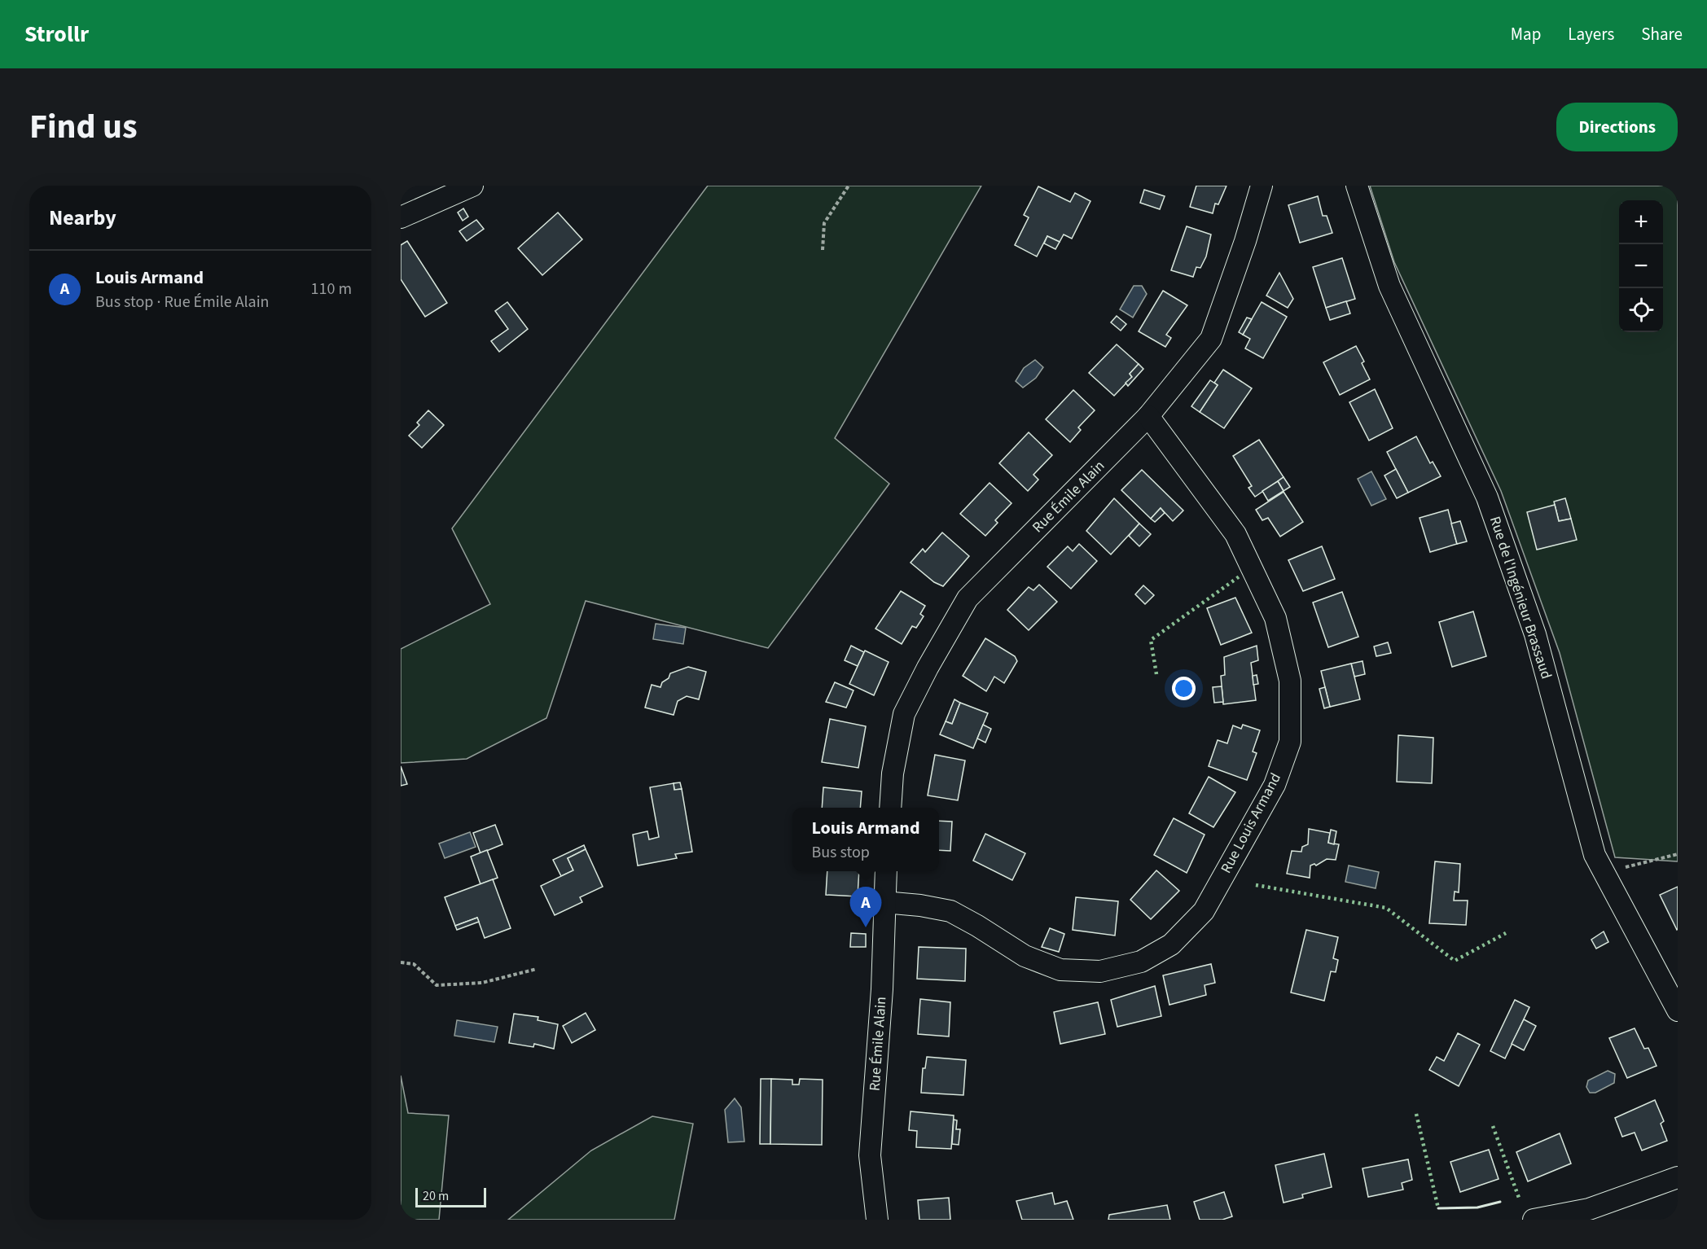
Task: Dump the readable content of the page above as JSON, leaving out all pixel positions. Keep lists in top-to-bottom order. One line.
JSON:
{"streets":{"street":["Rue Émile Alain","Rue de l'Ingénieur Brassaud","Rue Louis Armand"]},"crossings":[["Rue Émile Alain","Rue Louis Armand"]],"scale_bar":"20 m","page":{"header":"Strollr","nav":["Map","Layers","Share"],"title":"Find us","buttons":"Directions","heading":"Nearby","map_buttons":["+","−"],"list":[{"mark":"A","name":"Louis Armand","note":"Bus stop · Rue Émile Alain","value":"110 m"}],"popup":["Louis Armand","Bus stop"],"pins":"A","scale":"20 m"}}
